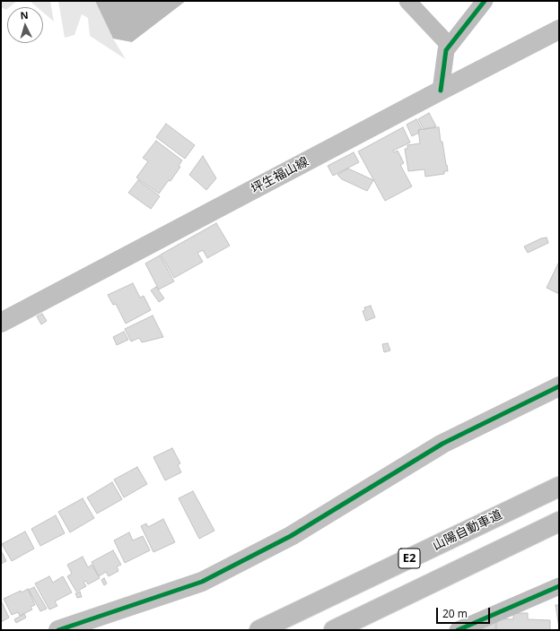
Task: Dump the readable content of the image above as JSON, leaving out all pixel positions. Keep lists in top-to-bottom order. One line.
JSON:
{"streets":{"highway":["山陽自動車道","E2"],"main road":["坪生福山線"]},"scale_bar":"20 m","north":"top"}
